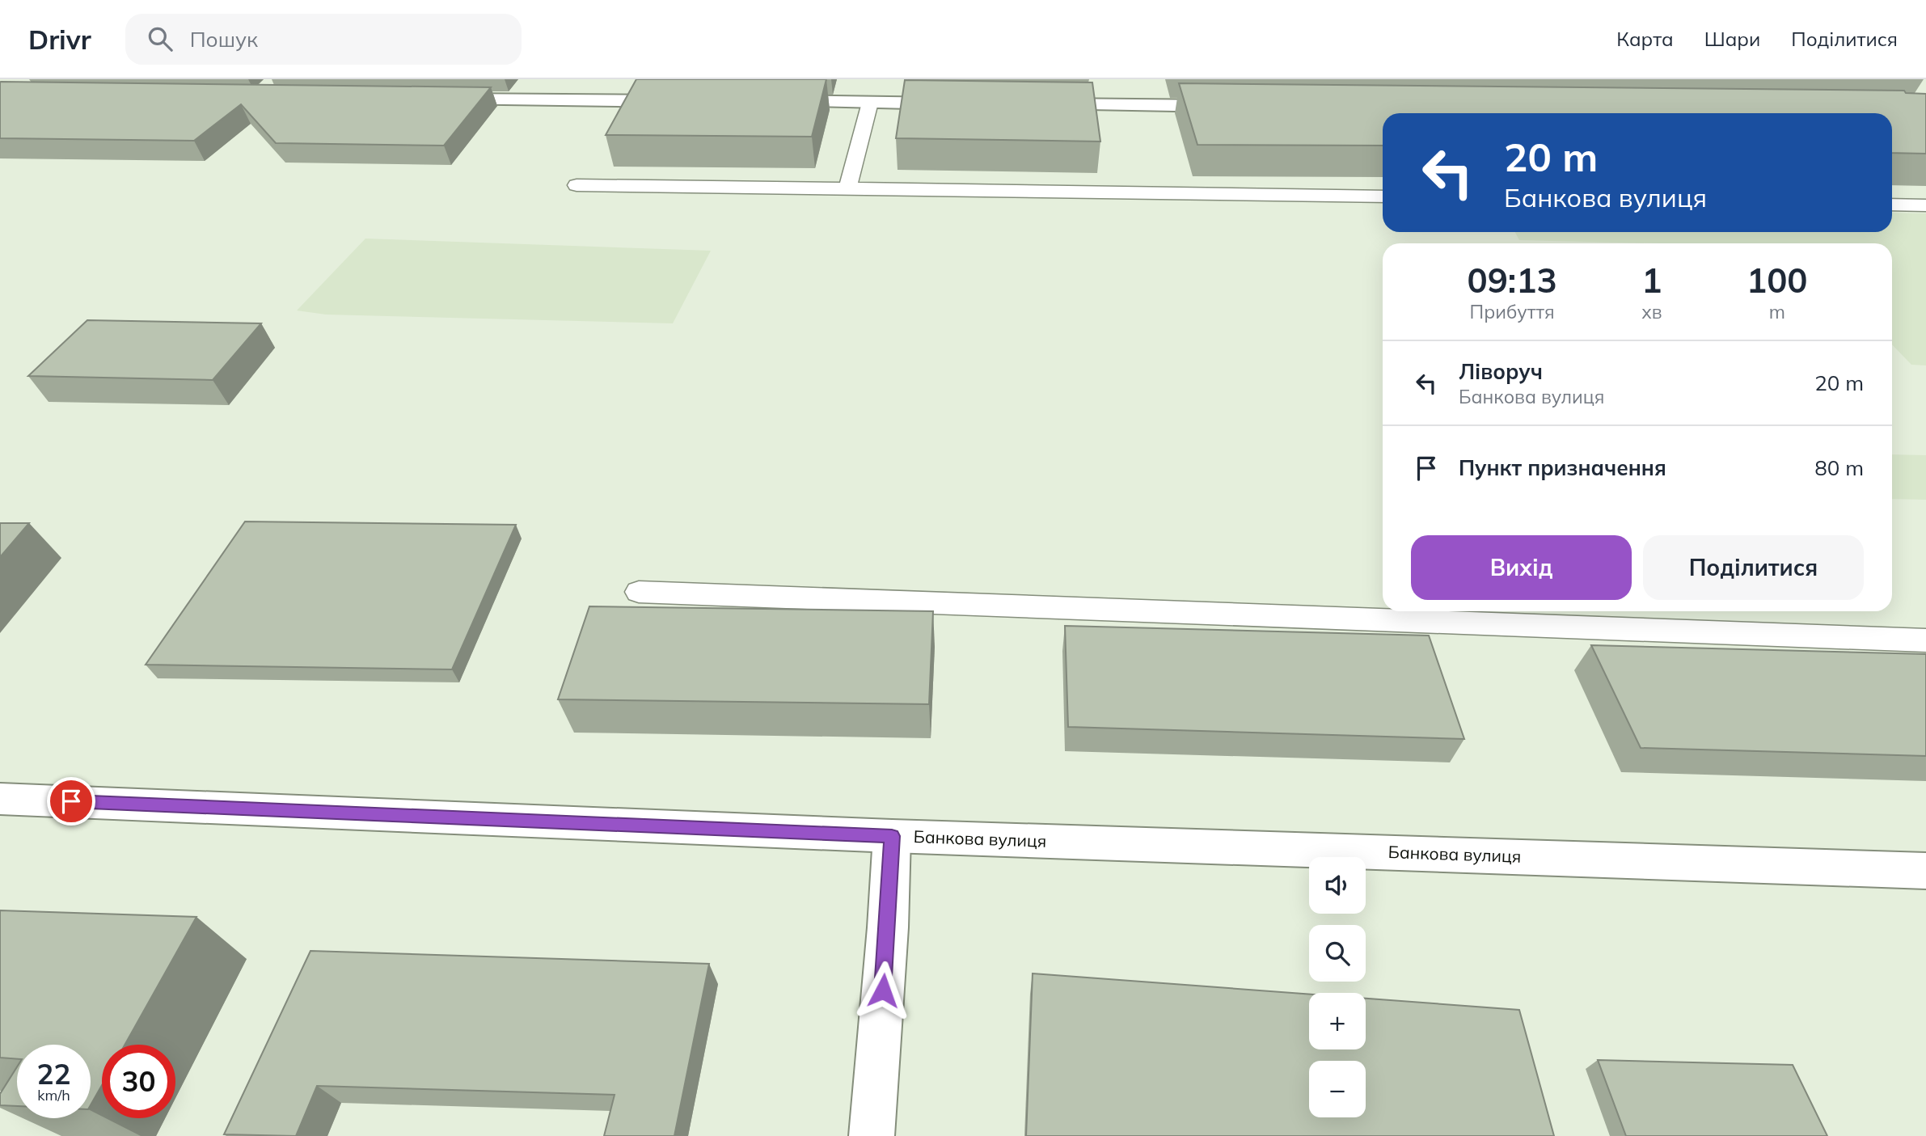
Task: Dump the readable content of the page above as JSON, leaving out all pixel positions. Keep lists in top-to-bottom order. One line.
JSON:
{"streets":{"street":["Банкова вулиця"]},"page":{"header":"Drivr","search":"Пошук","nav":["Карта","Шари","Поділитися"],"turn":["20 m","Банкова вулиця"],"eta":["09:13","Прибуття","1","хв","100","m"],"list":[{"name":"Ліворуч","note":"Банкова вулиця","value":"20 m"},{"name":"Пункт призначення","value":"80 m"}],"buttons":["Вихід","Поділитися"],"map_buttons":["+","−"],"speed":"22 km/h","limit":"30"}}
